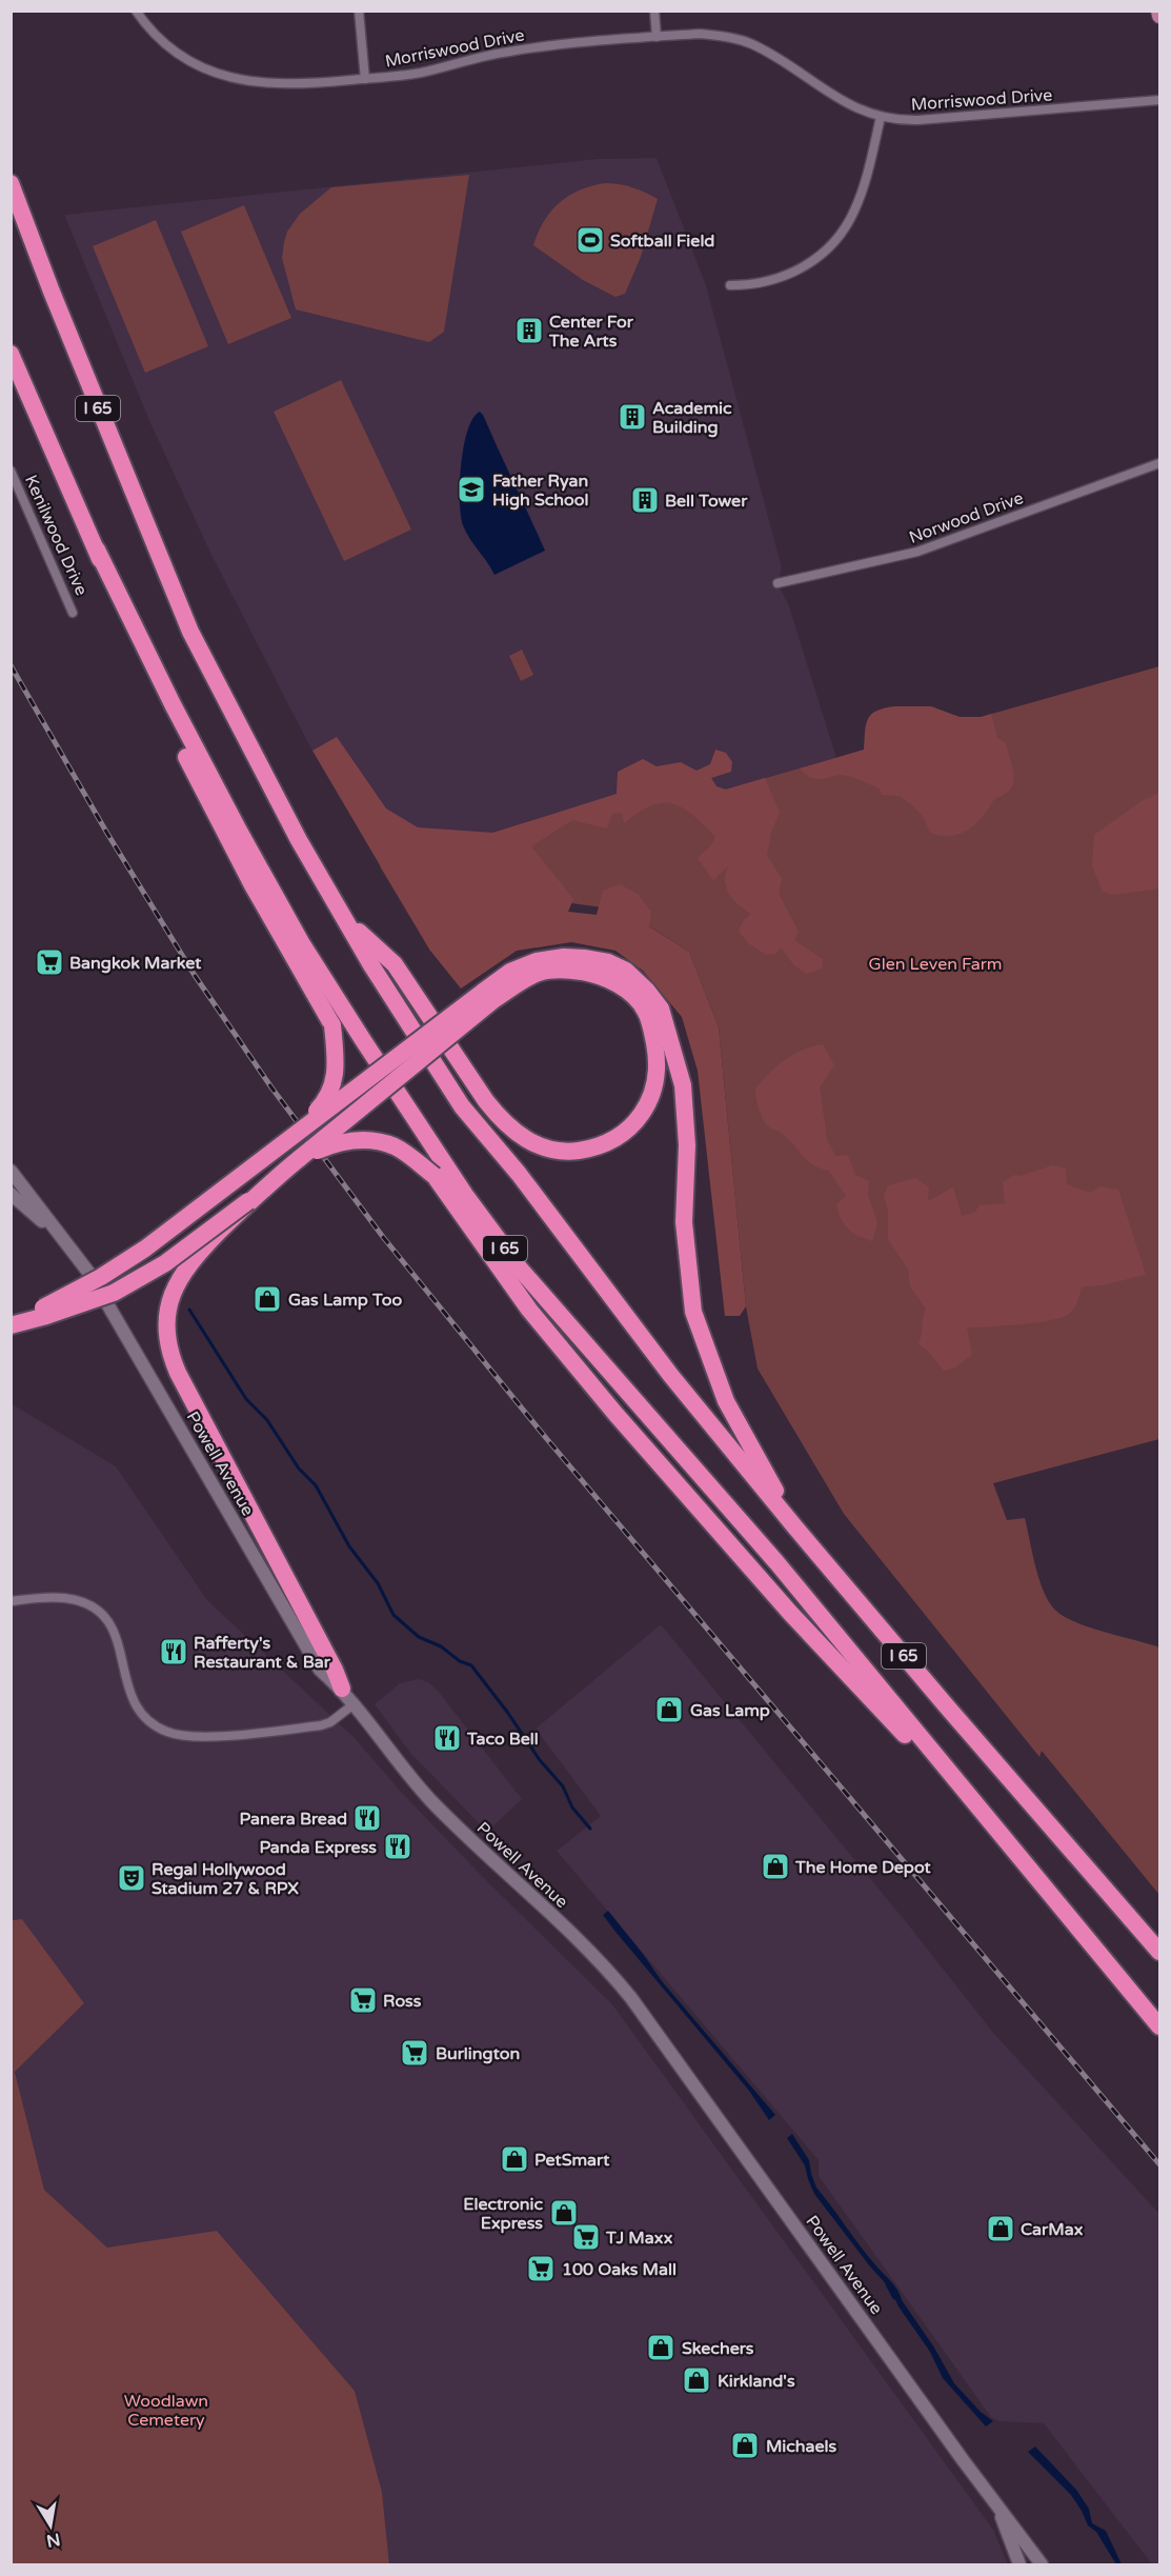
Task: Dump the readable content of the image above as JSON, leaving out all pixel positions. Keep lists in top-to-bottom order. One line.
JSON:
{"streets":{"highway":["I 65"],"main road":["Powell Avenue"],"street":["Morriswood Drive","Norwood Drive","Kenilwood Drive"]},"parks":["Glen Leven Farm","Woodlawn Cemetery"],"places":{"sports":["Softball Field"],"building":["Center For The Arts","Academic Building","Bell Tower"],"school or university":["Father Ryan High School"],"supermarket":["Bangkok Market","Ross","Burlington","TJ Maxx","100 Oaks Mall"],"shop":["Gas Lamp Too","Gas Lamp","The Home Depot","PetSmart","Electronic Express","CarMax","Skechers","Kirkland's","Michaels"],"restaurant":["Rafferty's Restaurant & Bar","Taco Bell","Panera Bread","Panda Express"],"theatre":["Regal Hollywood Stadium 27 & RPX"]},"north":"bottom"}
